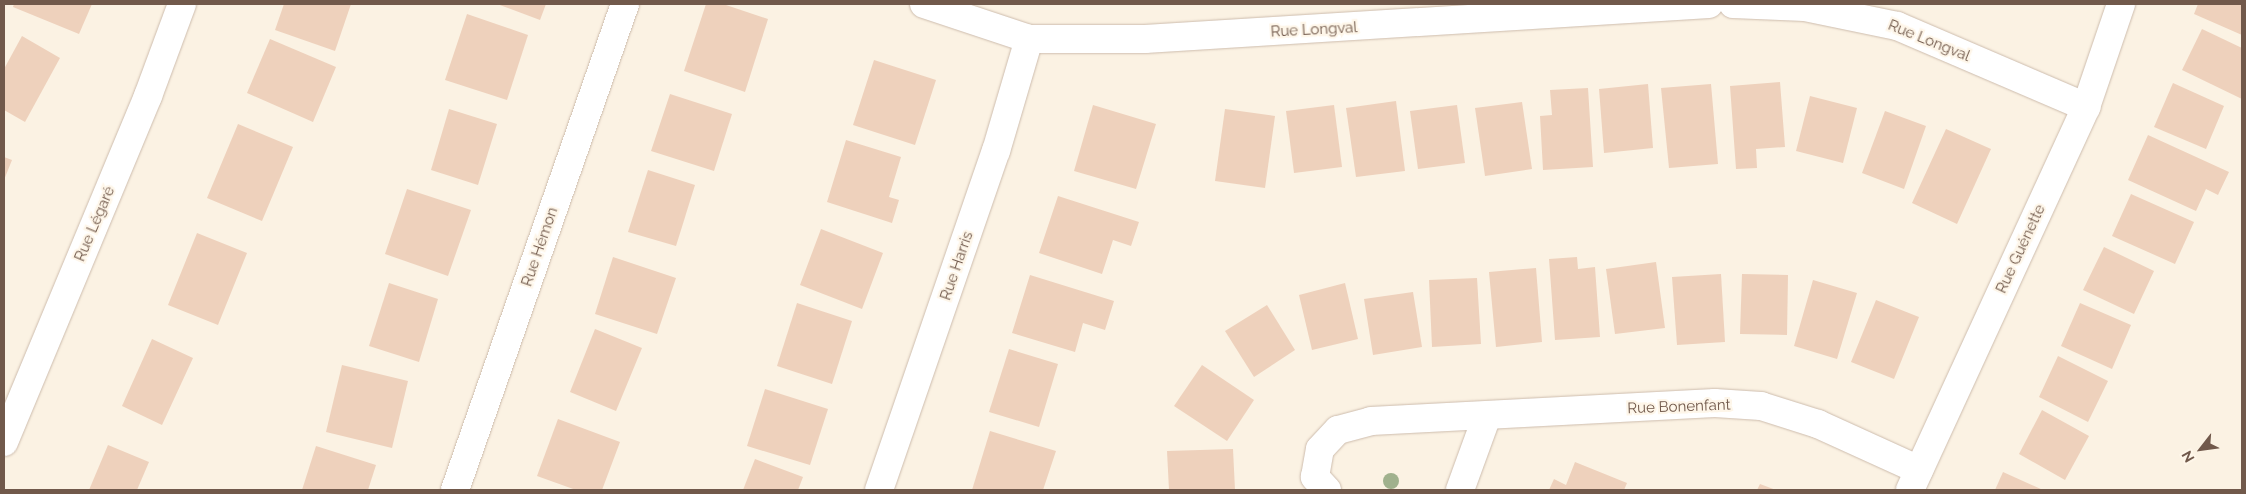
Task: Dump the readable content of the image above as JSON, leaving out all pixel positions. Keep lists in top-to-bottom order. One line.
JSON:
{"streets":{"street":["Rue Longval","Rue Légaré","Rue Hémon","Rue Guénette","Rue Harris","Rue Bonenfant"]},"crossings":[["Rue Longval","Rue Guénette"],["Rue Longval","Rue Harris"],["Rue Guénette","Rue Bonenfant"]],"north":"bottom left"}
